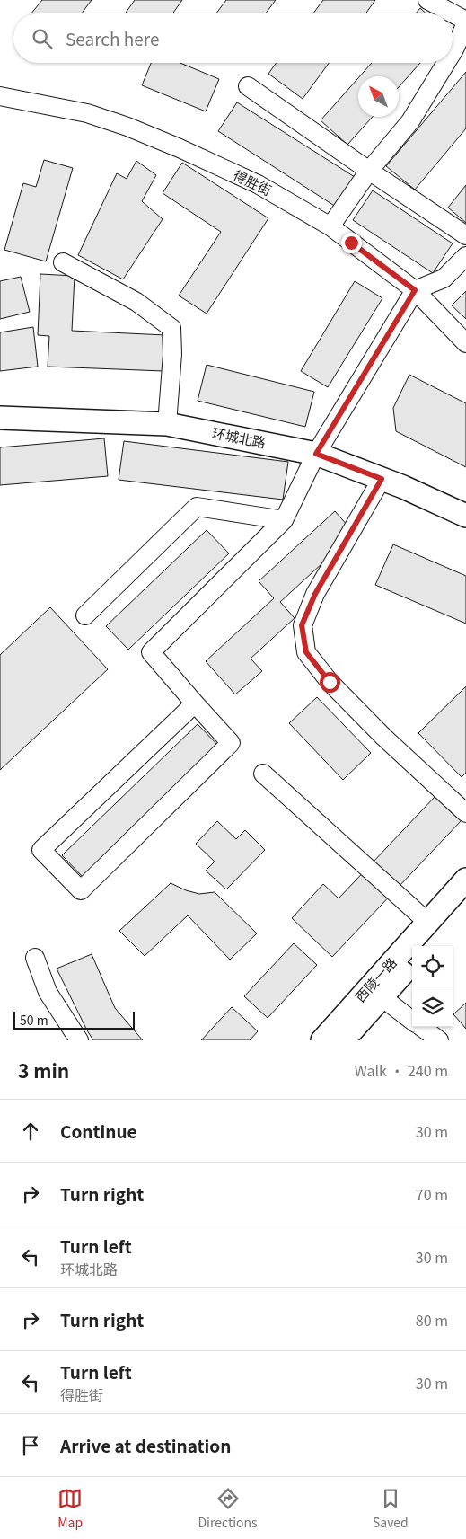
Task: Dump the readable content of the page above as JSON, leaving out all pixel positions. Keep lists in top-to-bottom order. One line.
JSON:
{"streets":{"main road":["环城北路","西陵一路"],"street":["得胜街"]},"scale_bar":"50 m","north":"top left","page":{"search":"Search here","scale":"50 m","heading":["3 min","Walk · 240 m"],"list":[["Continue","30 m"],["Turn right","70 m"],["Turn left","环城北路","30 m"],["Turn right","80 m"],["Turn left","得胜街","30 m"],"Arrive at destination"],"nav":["Map","Directions","Saved"]}}
